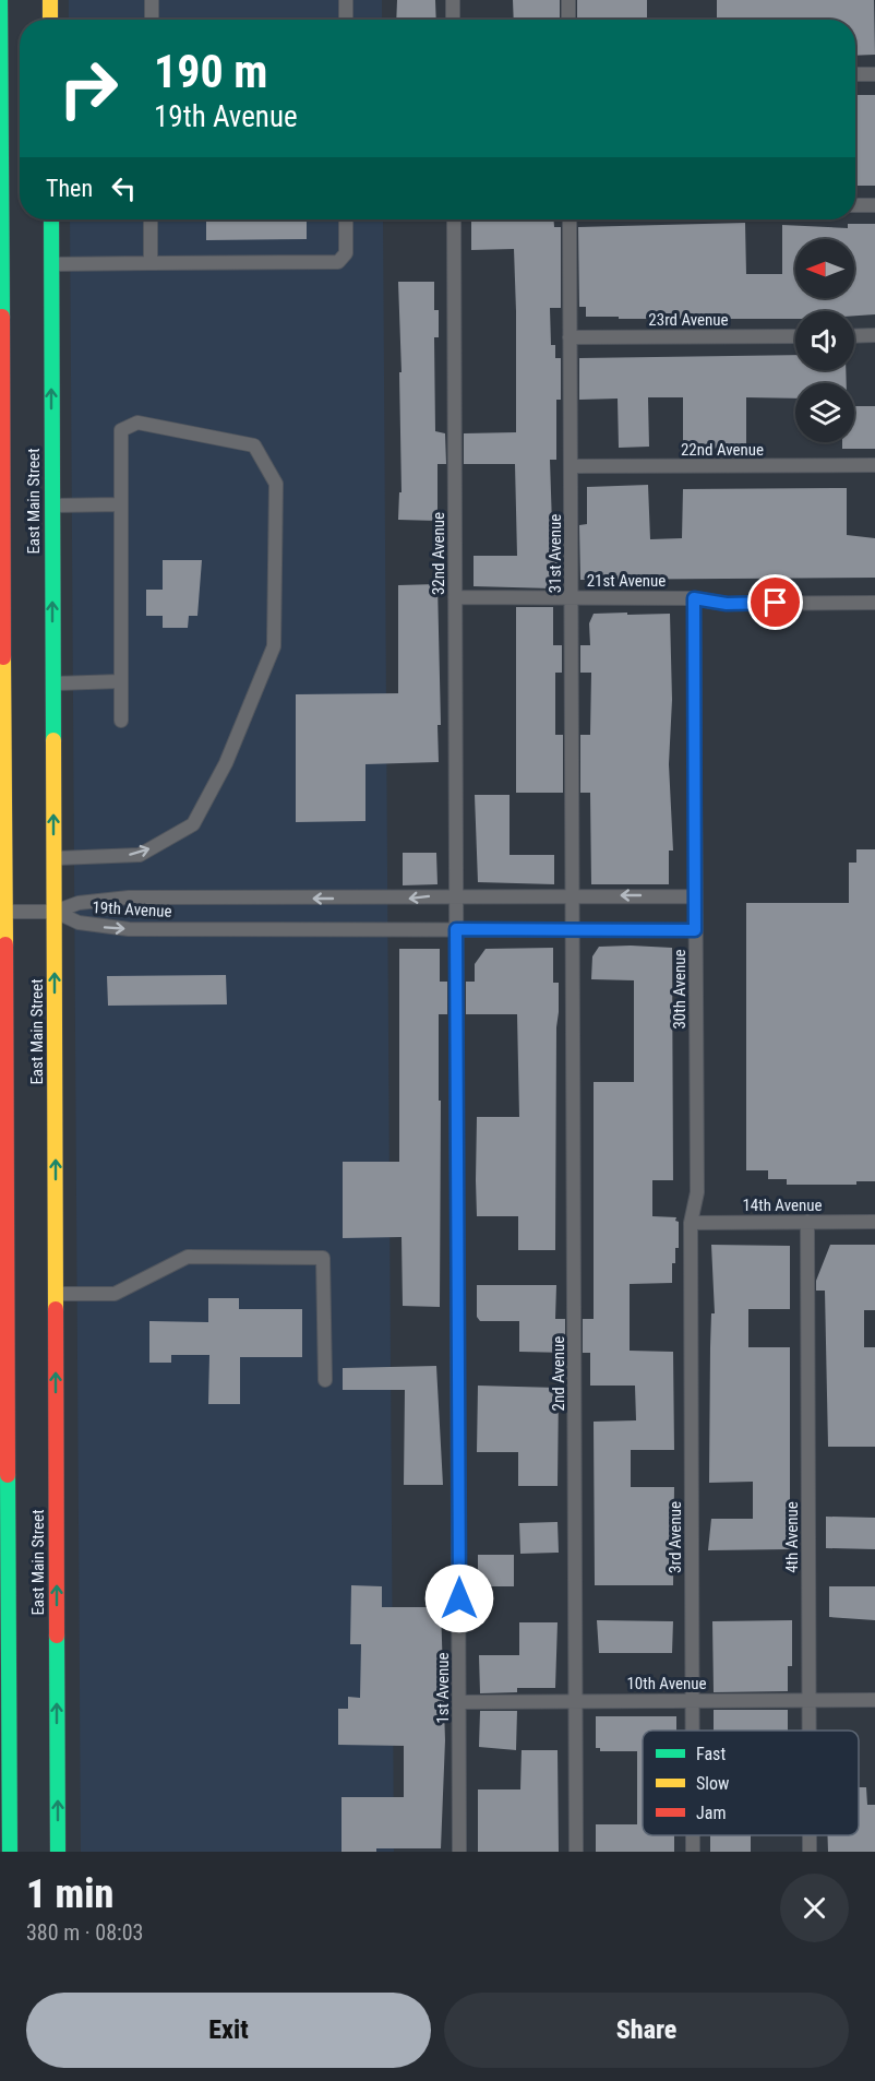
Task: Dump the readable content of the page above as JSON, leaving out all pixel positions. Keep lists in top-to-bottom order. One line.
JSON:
{"streets":{"main road":["East Main Street"],"lane":["23rd Avenue","22nd Avenue","32nd Avenue","31st Avenue","21st Avenue","19th Avenue","30th Avenue","14th Avenue","2nd Avenue","3rd Avenue","4th Avenue","10th Avenue","1st Avenue"]},"crossings":[["23rd Avenue","31st Avenue"],["22nd Avenue","31st Avenue"],["East Main Street","19th Avenue"],["32nd Avenue","21st Avenue"],["32nd Avenue","19th Avenue"],["32nd Avenue","1st Avenue"],["31st Avenue","21st Avenue"],["31st Avenue","19th Avenue"],["31st Avenue","2nd Avenue"],["21st Avenue","30th Avenue"],["19th Avenue","30th Avenue"],["19th Avenue","2nd Avenue"],["19th Avenue","1st Avenue"],["30th Avenue","14th Avenue"],["30th Avenue","3rd Avenue"],["14th Avenue","3rd Avenue"],["14th Avenue","4th Avenue"],["2nd Avenue","10th Avenue"],["3rd Avenue","10th Avenue"],["4th Avenue","10th Avenue"],["10th Avenue","1st Avenue"]],"legend":["Fast","Slow","Jam"],"north":"left","page":{"turn":["190 m","19th Avenue"],"then":"Then","heading":["1 min","380 m · 08:03"],"buttons":["Exit","Share"]}}
